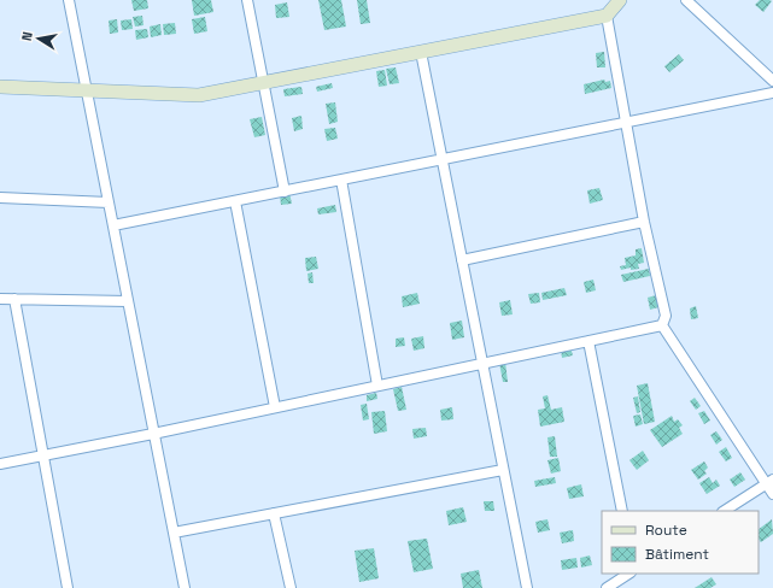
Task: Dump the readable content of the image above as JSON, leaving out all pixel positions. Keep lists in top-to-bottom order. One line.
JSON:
{"legend":["Route","Bâtiment"],"north":"left"}
